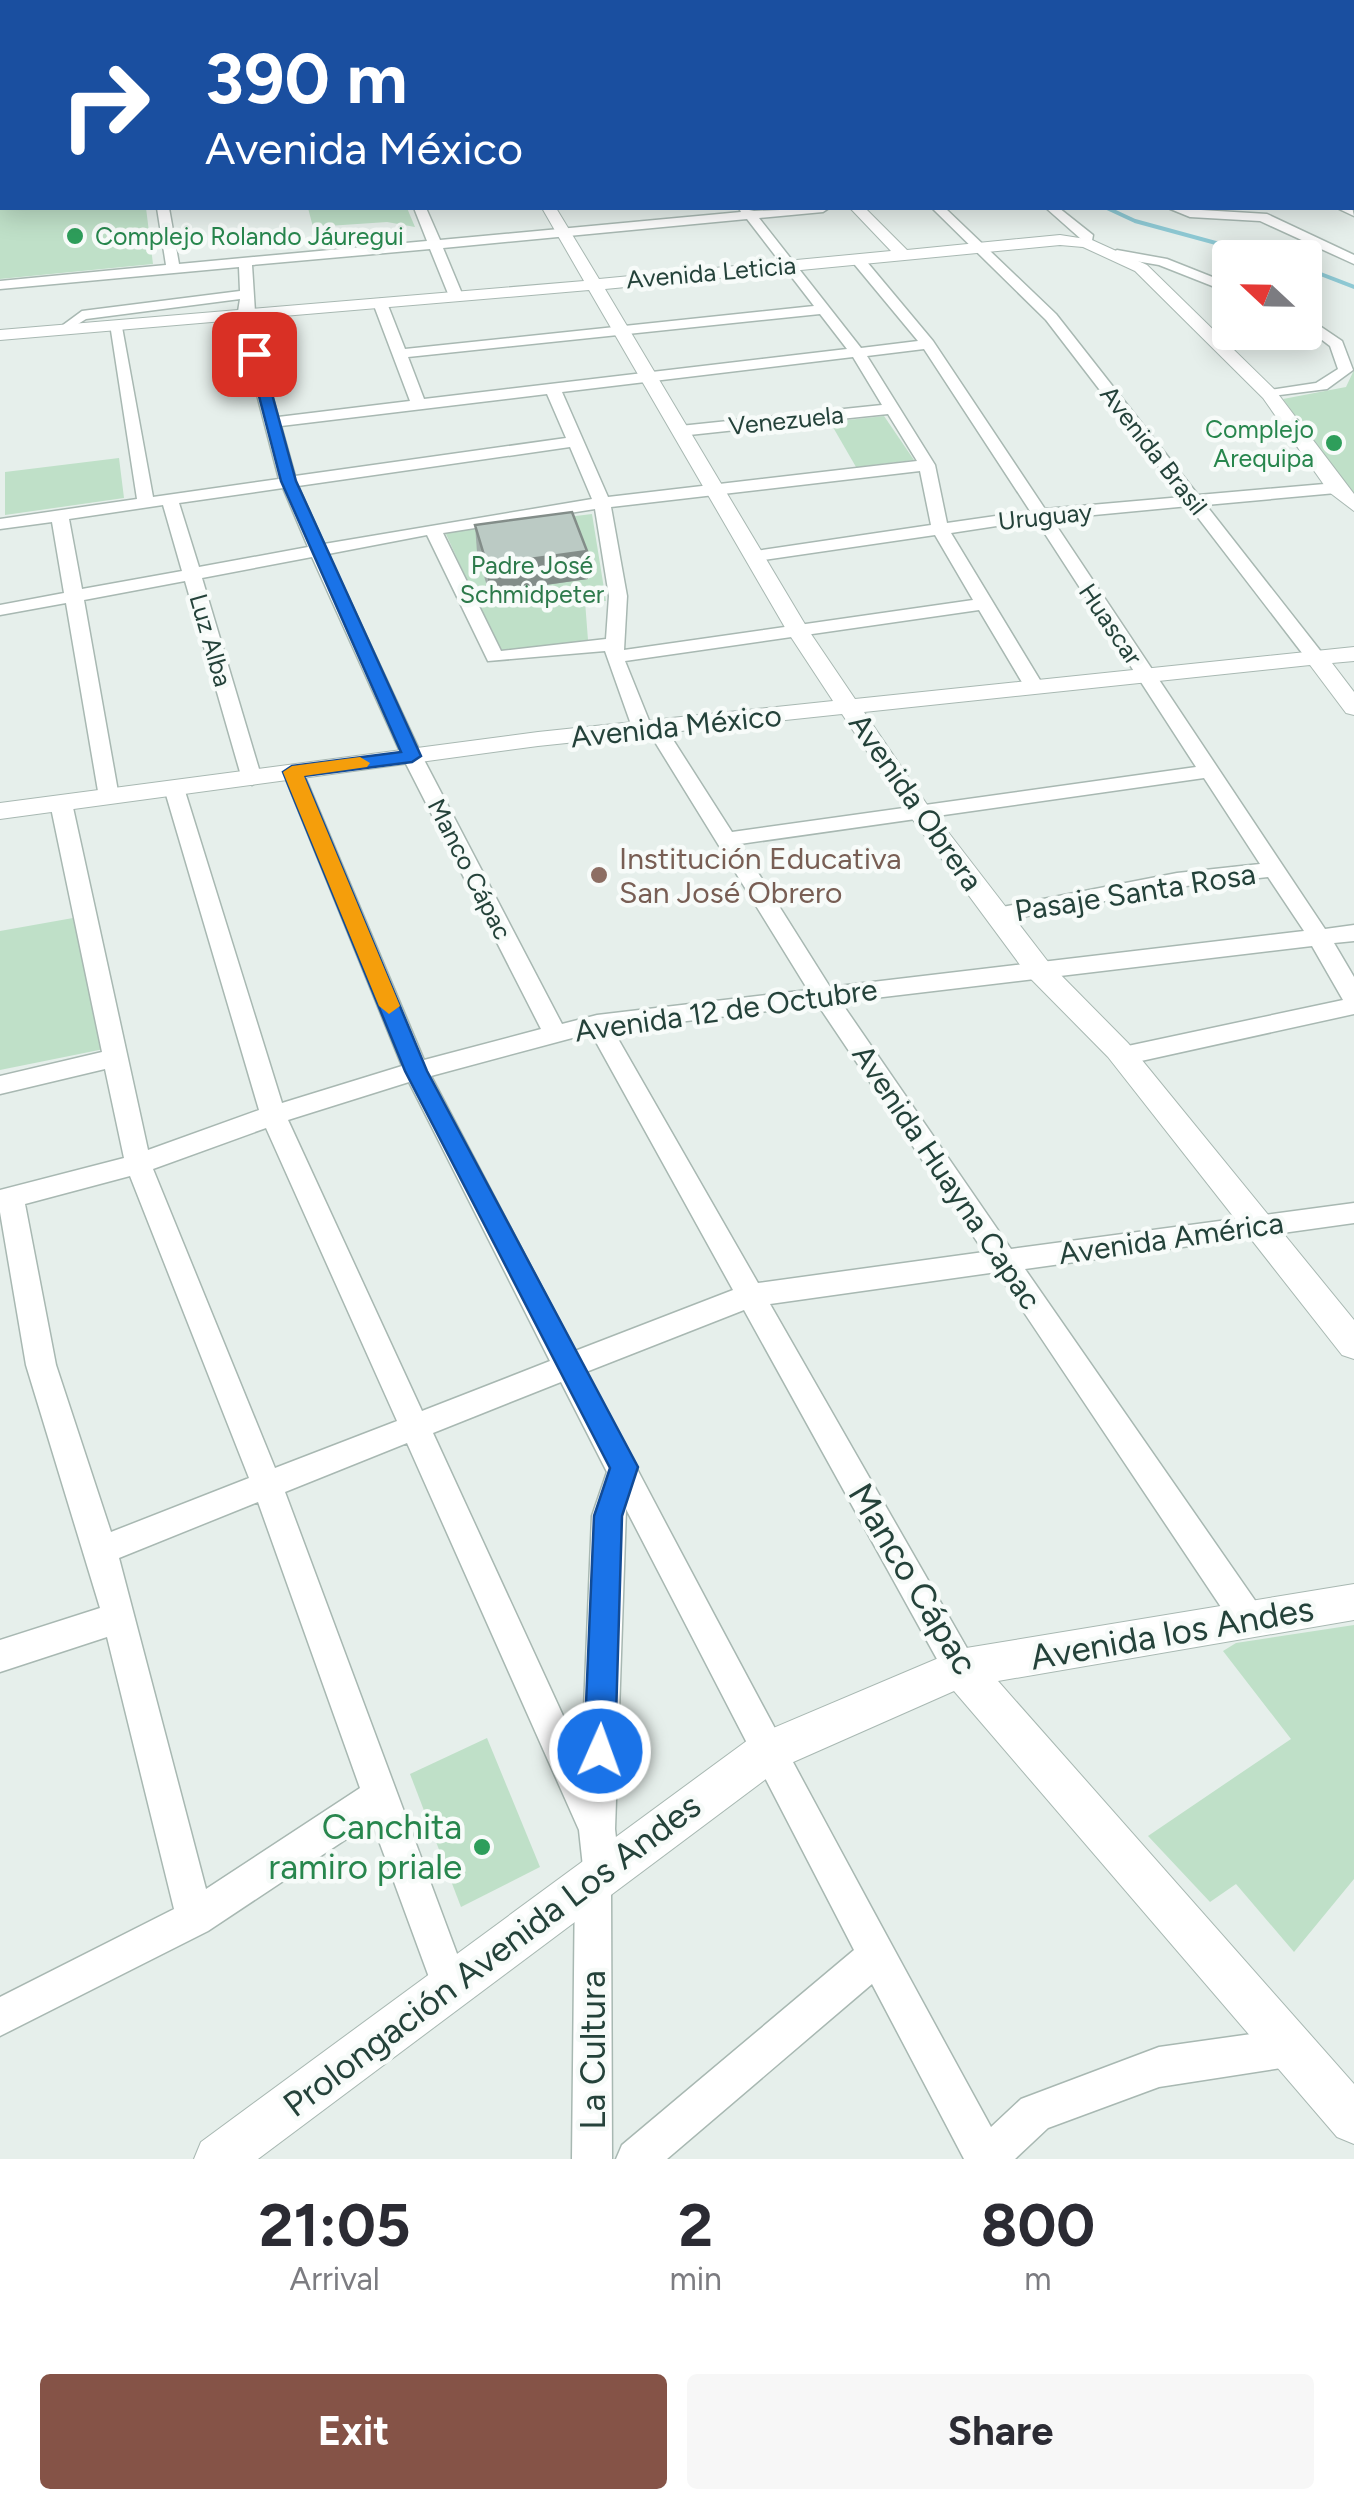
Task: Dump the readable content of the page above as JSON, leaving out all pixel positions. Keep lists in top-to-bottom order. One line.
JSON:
{"streets":{"street":["Avenida Leticia","Venezuela","Avenida Brasil","Uruguay","Huascar","Luz Alba","Avenida México","Avenida Obrera","Manco Cápac","Pasaje Santa Rosa","Avenida 12 de Octubre","Avenida Huayna Capac","Avenida América","Avenida los Andes","Prolongación Avenida Los Andes","La Cultura"]},"crossings":[["Avenida Leticia","Avenida Brasil"],["Avenida Leticia","Uruguay"],["Avenida Leticia","Huascar"],["Avenida Leticia","Avenida Obrera"],["Avenida Leticia","Manco Cápac"],["Venezuela","Avenida Obrera"],["Avenida Brasil","Uruguay"],["Avenida Brasil","Avenida México"],["Uruguay","Huascar"],["Uruguay","Avenida Obrera"],["Huascar","Avenida México"],["Huascar","Pasaje Santa Rosa"],["Huascar","Avenida 12 de Octubre"],["Luz Alba","Avenida México"],["Avenida México","Avenida Obrera"],["Avenida México","Manco Cápac"],["Avenida México","Avenida Huayna Capac"],["Avenida Obrera","Pasaje Santa Rosa"],["Avenida Obrera","Avenida 12 de Octubre"],["Avenida Obrera","Avenida América"],["Manco Cápac","Avenida 12 de Octubre"],["Manco Cápac","Avenida América"],["Manco Cápac","Avenida los Andes"],["Avenida 12 de Octubre","Avenida Huayna Capac"],["Avenida Huayna Capac","Avenida América"],["Avenida Huayna Capac","Avenida los Andes"],["Avenida los Andes","Prolongación Avenida Los Andes"],["Prolongación Avenida Los Andes","La Cultura"]],"parks":["Padre José Schmidpeter"],"places":["Complejo Rolando Jáuregui","Complejo Arequipa","Institución Educativa San José Obrero","Canchita ramiro priale"],"north":"left","page":{"turn":["390 m","Avenida México"],"eta":["21:05","Arrival","2","min","800","m"],"buttons":["Exit","Share"]}}
